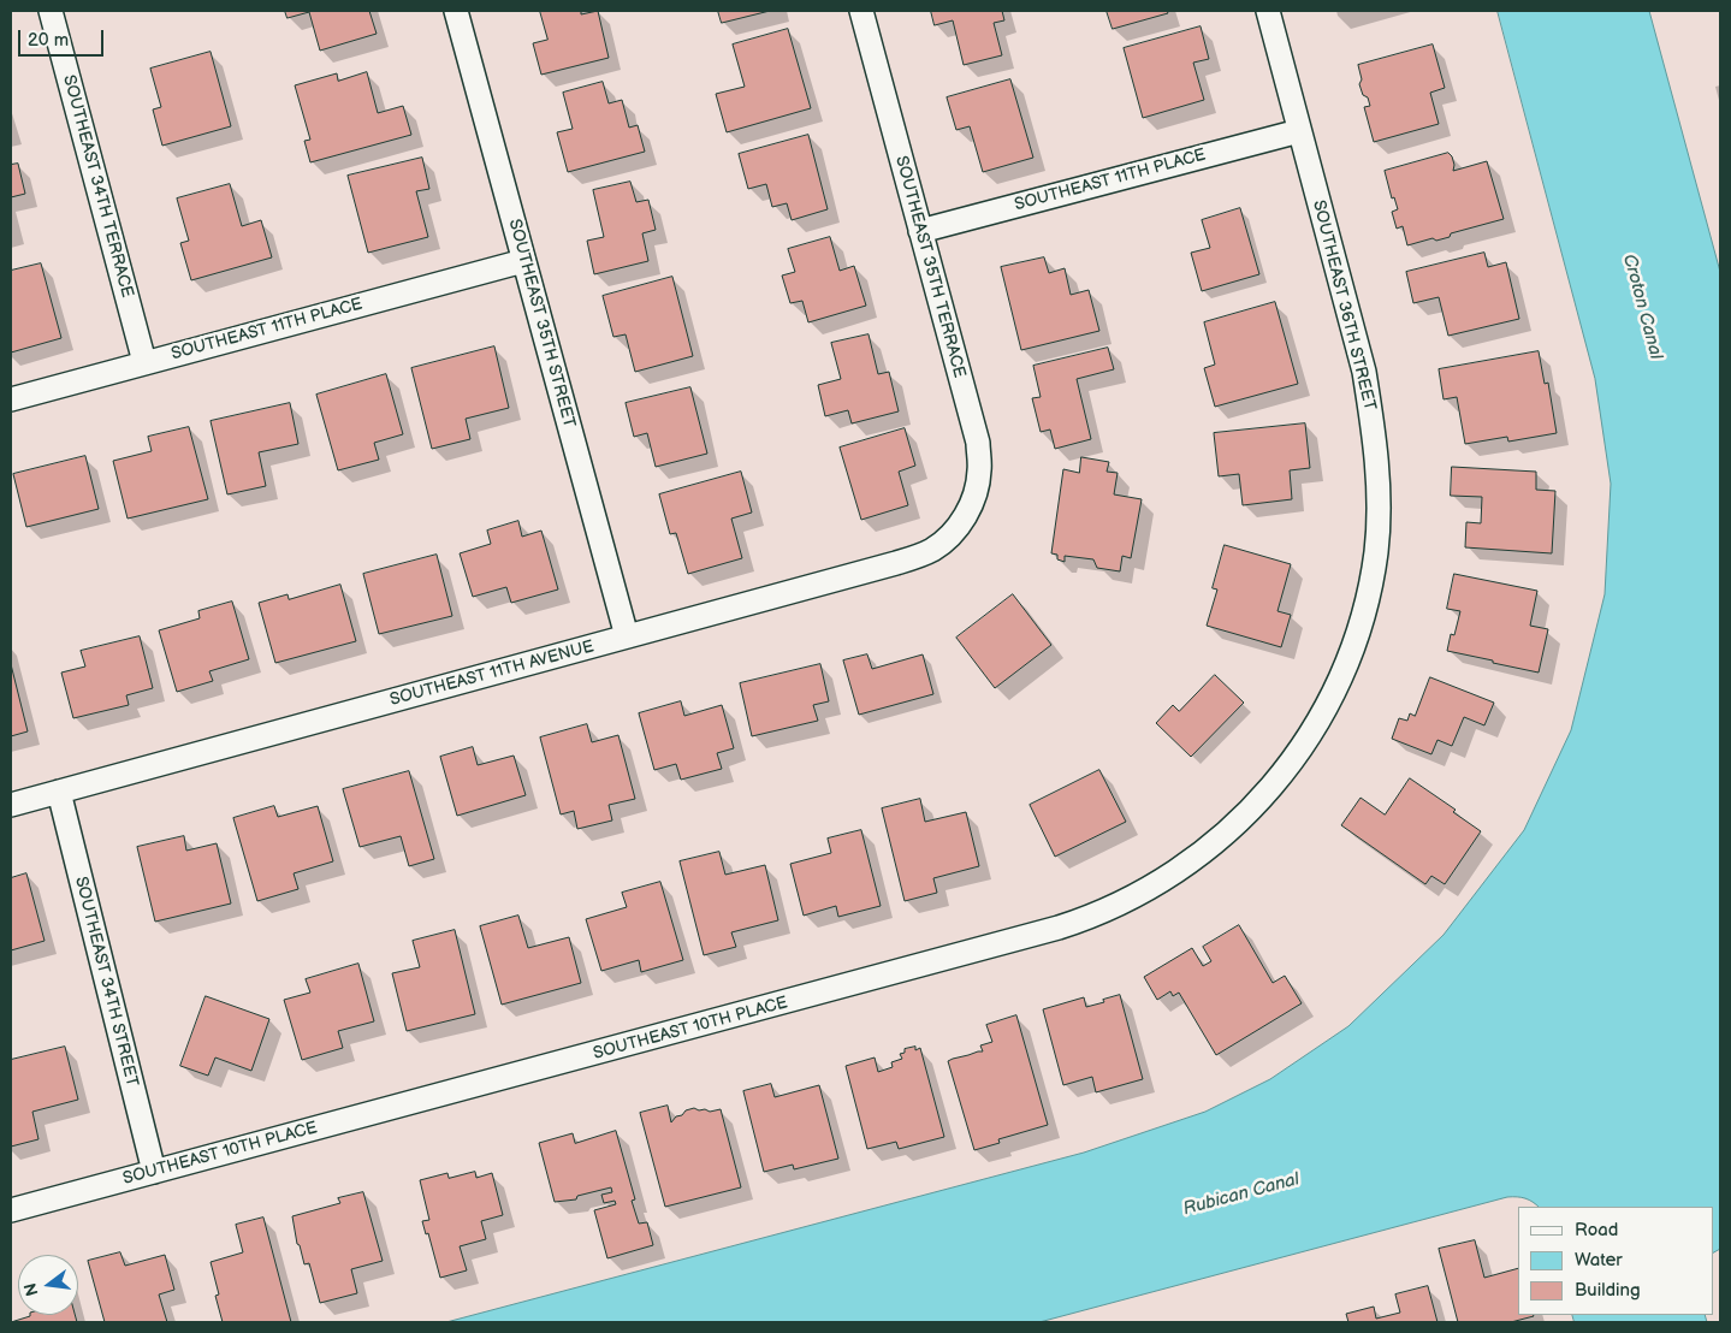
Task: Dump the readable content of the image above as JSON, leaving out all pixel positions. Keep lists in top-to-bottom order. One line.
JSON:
{"streets":{"street":["SOUTHEAST 11TH PLACE","SOUTHEAST 34TH TERRACE","SOUTHEAST 35TH TERRACE","SOUTHEAST 36TH STREET","SOUTHEAST 35TH STREET","SOUTHEAST 11TH AVENUE","SOUTHEAST 34TH STREET","SOUTHEAST 10TH PLACE"]},"crossings":[["SOUTHEAST 11TH PLACE","SOUTHEAST 34TH TERRACE"],["SOUTHEAST 11TH PLACE","SOUTHEAST 35TH TERRACE"],["SOUTHEAST 11TH PLACE","SOUTHEAST 36TH STREET"],["SOUTHEAST 11TH PLACE","SOUTHEAST 35TH STREET"],["SOUTHEAST 35TH TERRACE","SOUTHEAST 11TH AVENUE"],["SOUTHEAST 36TH STREET","SOUTHEAST 10TH PLACE"],["SOUTHEAST 35TH STREET","SOUTHEAST 11TH AVENUE"],["SOUTHEAST 11TH AVENUE","SOUTHEAST 34TH STREET"],["SOUTHEAST 34TH STREET","SOUTHEAST 10TH PLACE"]],"water":["Croton Canal","Rubican Canal"],"legend":["Road","Water","Building"],"scale_bar":"20 m","north":"left"}
